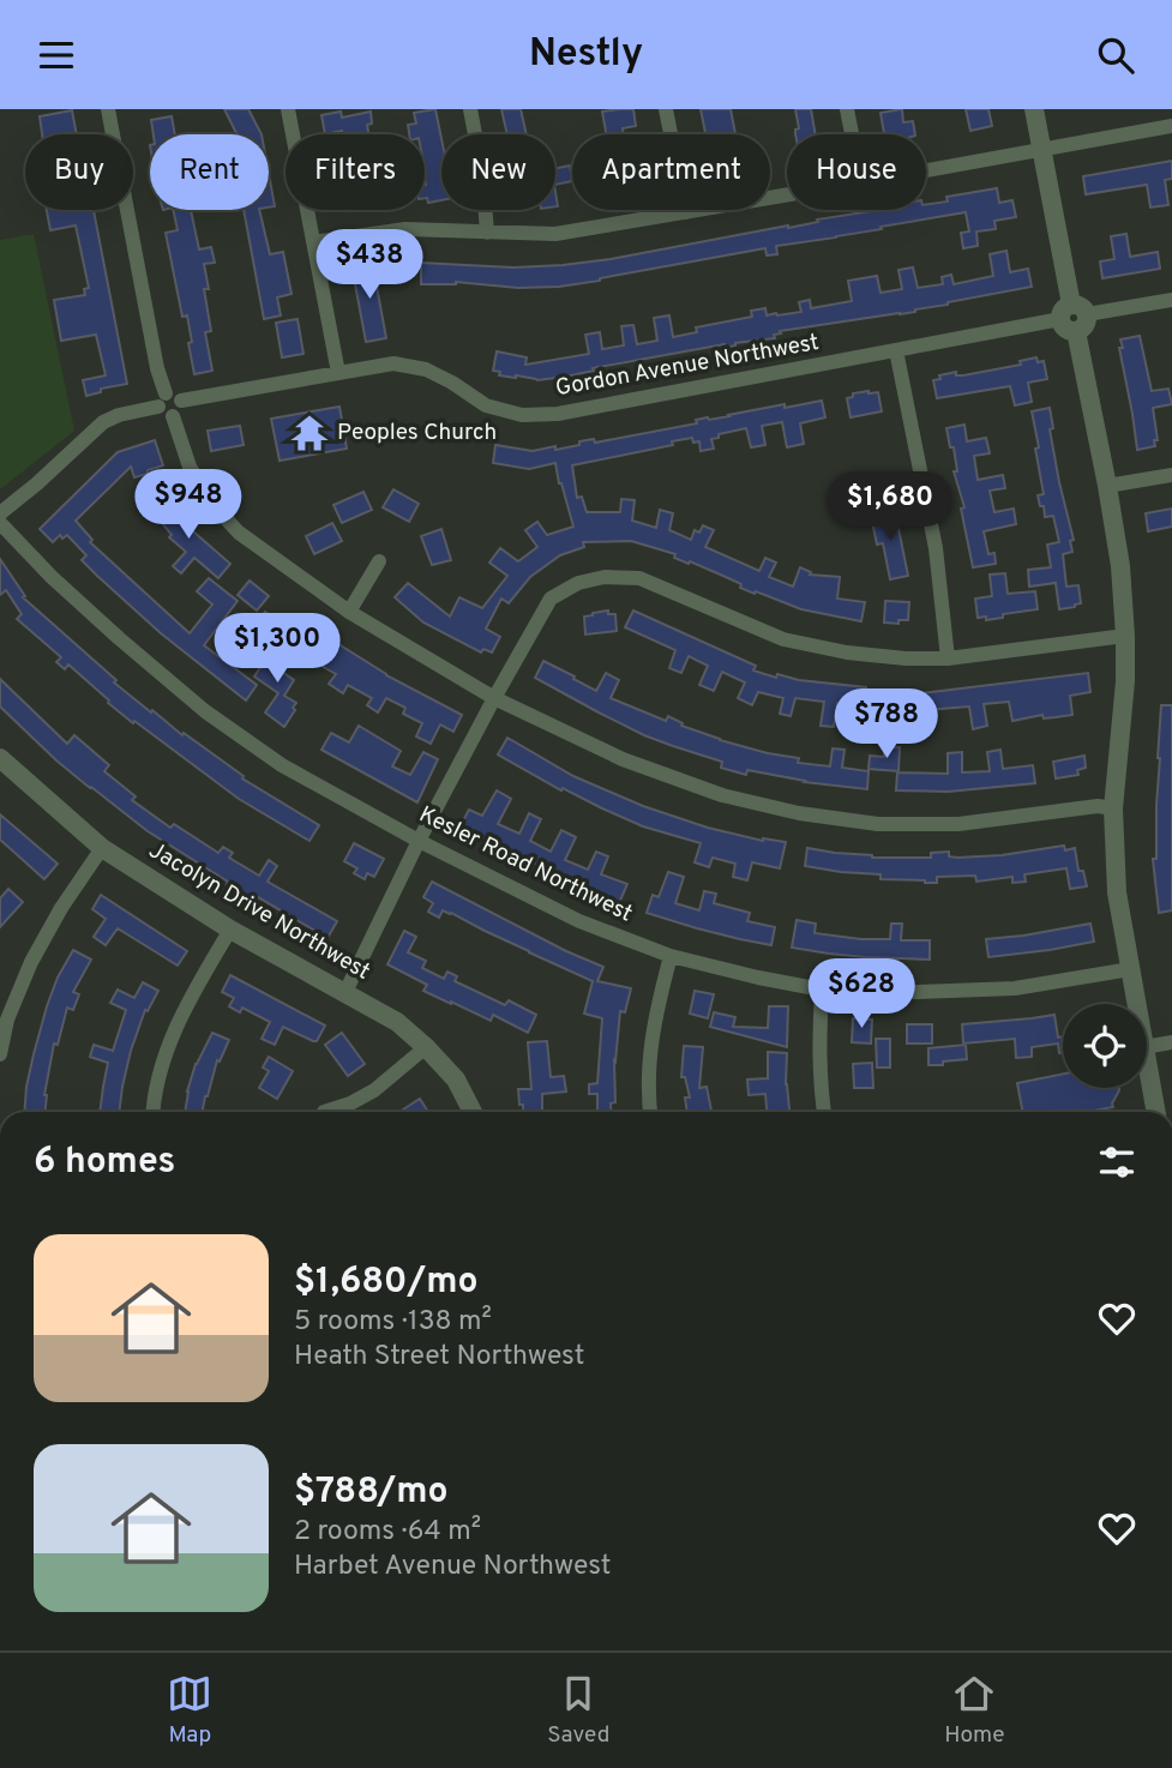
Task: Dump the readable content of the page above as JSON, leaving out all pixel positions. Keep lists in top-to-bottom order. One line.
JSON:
{"streets":{"street":["Gordon Avenue Northwest","Kesler Road Northwest","Jacolyn Drive Northwest"]},"places":{"temple":["Peoples Church"]},"page":{"header":"Nestly","chip":["Buy","Rent","Filters","New","Apartment","House"],"price":["$438","$948","$1,680","$1,300","$788","$628"],"heading":"6 homes","list":[{"name":"$1,680/mo","note":"5 rooms · 138 m² · Heath Street Northwest"},{"name":"$788/mo","note":"2 rooms · 64 m² · Harbet Avenue Northwest"}],"tabs":["Map","Saved","Home"]}}
